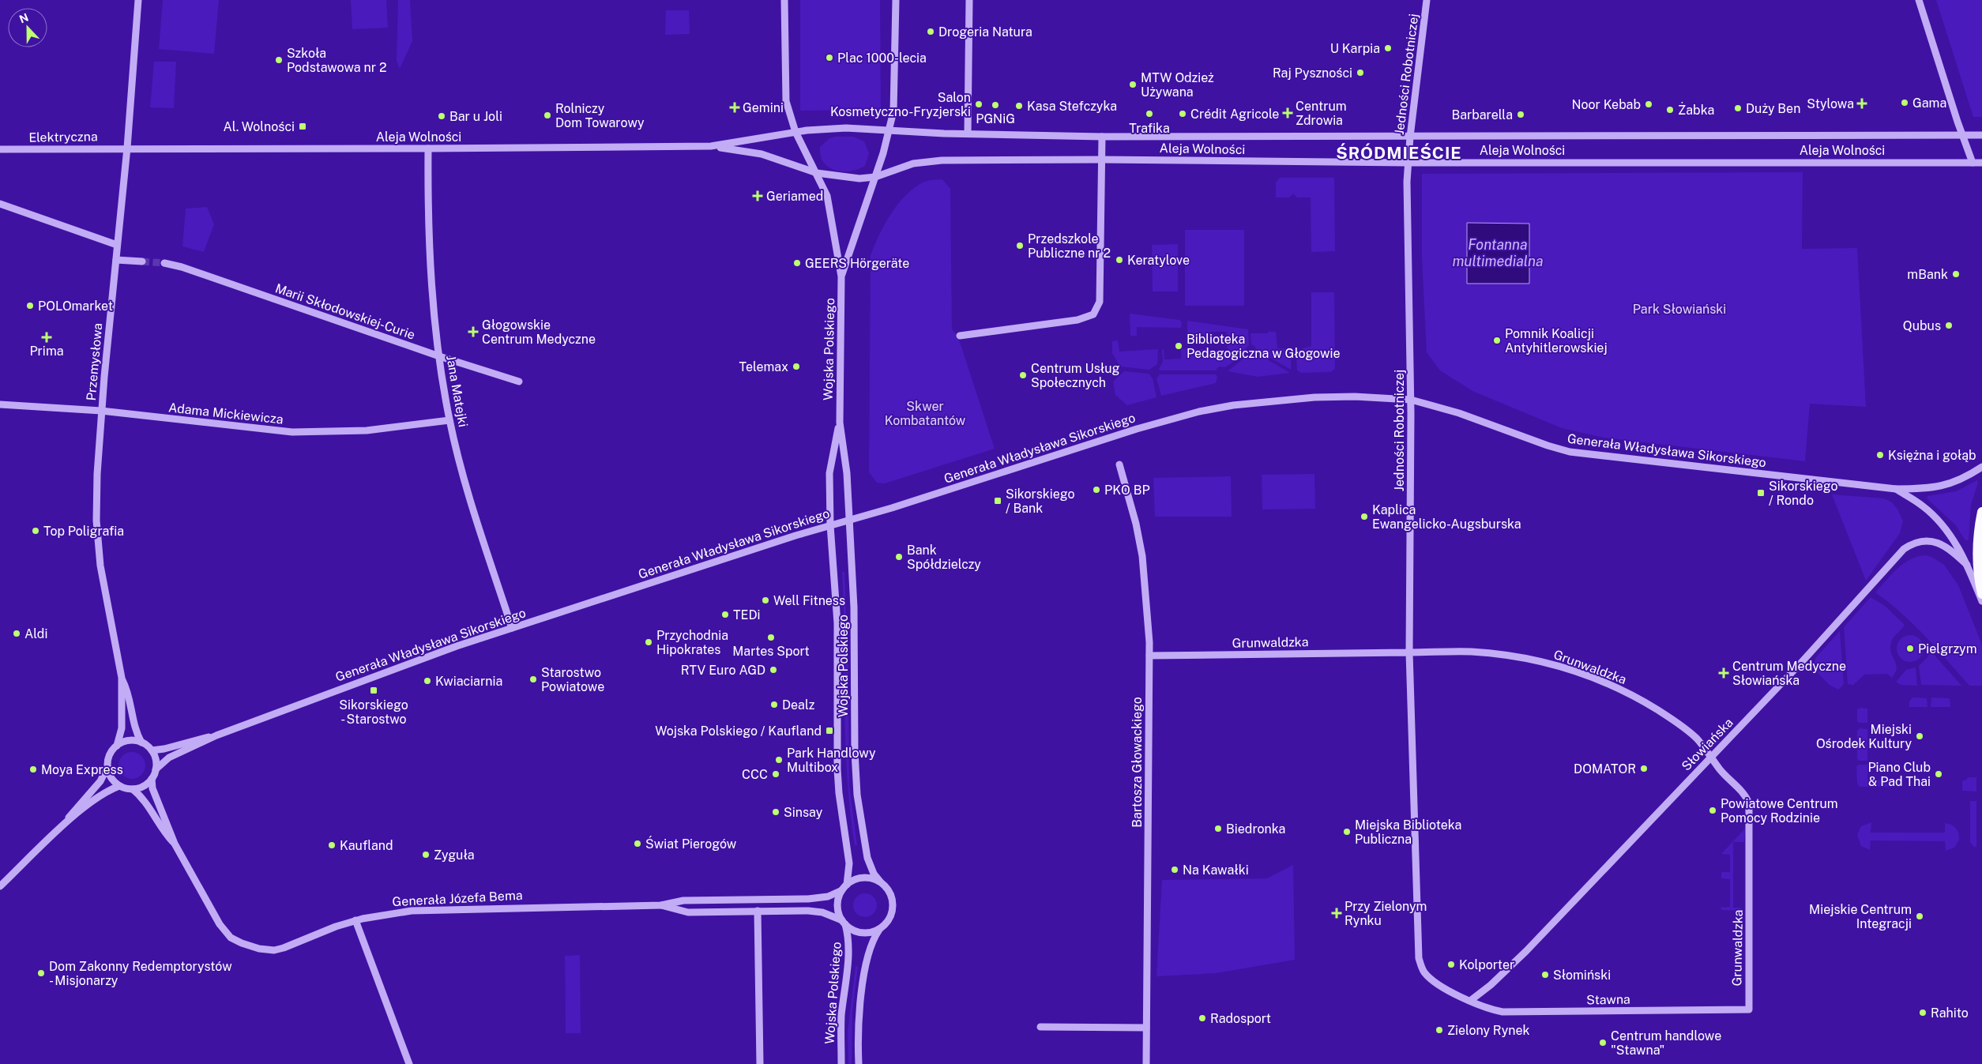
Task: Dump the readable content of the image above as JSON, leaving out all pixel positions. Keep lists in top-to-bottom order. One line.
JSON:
{"streets":{"street":["Jedności Robotniczej","Elektryczna","Aleja Wolności","Marii Skłodowskiej-Curie","Wojska Polskiego","Przemysłowa","Jana Matejki","Adama Mickiewicza","Generała Władysława Sikorskiego","Grunwaldzka","Słowiańska","Bartosza Głowackiego","Generała Józefa Bema","Stawna"]},"crossings":[["Jedności Robotniczej","Aleja Wolności"],["Jedności Robotniczej","Generała Władysława Sikorskiego"],["Jedności Robotniczej","Grunwaldzka"],["Jedności Robotniczej","Słowiańska"],["Jedności Robotniczej","Stawna"],["Elektryczna","Aleja Wolności"],["Elektryczna","Przemysłowa"],["Aleja Wolności","Wojska Polskiego"],["Aleja Wolności","Przemysłowa"],["Aleja Wolności","Jana Matejki"],["Marii Skłodowskiej-Curie","Jana Matejki"],["Wojska Polskiego","Generała Władysława Sikorskiego"],["Wojska Polskiego","Generała Józefa Bema"],["Przemysłowa","Adama Mickiewicza"],["Przemysłowa","Generała Władysława Sikorskiego"],["Przemysłowa","Generała Józefa Bema"],["Jana Matejki","Adama Mickiewicza"],["Jana Matejki","Generała Władysława Sikorskiego"],["Generała Władysława Sikorskiego","Słowiańska"],["Generała Władysława Sikorskiego","Generała Józefa Bema"],["Grunwaldzka","Słowiańska"],["Grunwaldzka","Bartosza Głowackiego"],["Grunwaldzka","Stawna"],["Słowiańska","Stawna"]],"districts":["ŚRÓDMIEŚCIE"],"water":["Fontanna multimedialna"],"parks":["Park Słowiański","Skwer Kombatantów"],"places":{"other":["Drogeria Natura","U Karpia","Plac 1000-lecia","Szkoła Podstawowa nr 2","Raj Pyszności","MTW Odzież Używana","Gama","Salon Kosmetyczno-Fryzjerski","Noor Kebab","PGNiG","Kasa Stefczyka","Duży Ben","Żabka","Trafika","Crédit Agricole","Barbarella","Rolniczy Dom Towarowy","Bar u Joli","Przedszkole Publiczne nr 2","Keratylove","GEERS Hörgeräte","mBank","POLOmarket","Qubus","Pomnik Koalicji Antyhitlerowskiej","Biblioteka Pedagogiczna w Głogowie","Telemax","Centrum Usług Społecznych","Księżna i gołąb","PKO BP","Kaplica Ewangelicko-Augsburska","Top Poligrafia","Bank Spółdzielczy","Well Fitness","TEDi","Aldi","Martes Sport","Przychodnia Hipokrates","Pielgrzym","RTV Euro AGD","Starostwo Powiatowe","Kwiaciarnia","Dealz","Miejski Ośrodek Kultury","Park Handlowy Multibox","DOMATOR","Moya Express","CCC","Piano Club & Pad Thai","Powiatowe Centrum Pomocy Rodzinie","Sinsay","Biedronka","Miejska Biblioteka Publiczna","Świat Pierogów","Kaufland","Zyguła","Na Kawałki","Miejskie Centrum Integracji","Kolporter","Dom Zakonny Redemptorystów - Misjonarzy","Słomiński","Rahito","Radosport","Zielony Rynek","Centrum handlowe \"Stawna\""],"health":["Stylowa","Gemini","Centrum Zdrowia","Geriamed","Głogowskie Centrum Medyczne","Prima","Centrum Medyczne Słowiańska","Przy Zielonym Rynku"],"transit":["Al. Wolności","Sikorskiego / Rondo","Sikorskiego / Bank","Sikorskiego - Starostwo","Wojska Polskiego / Kaufland"]},"north":"top"}
